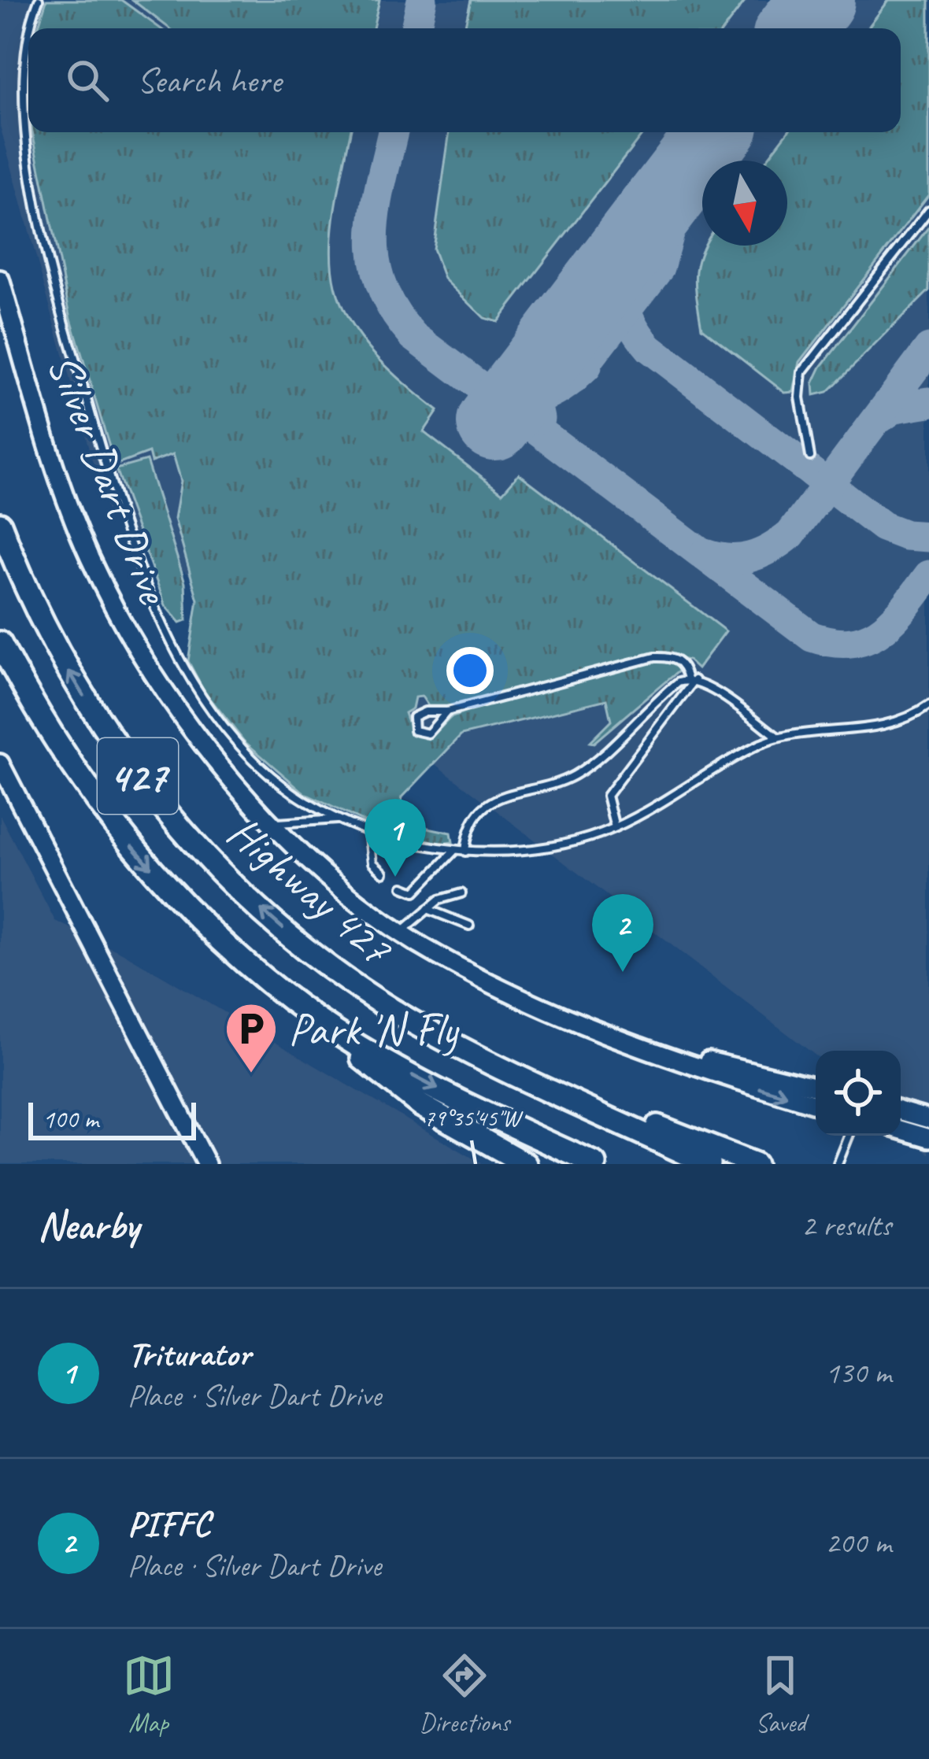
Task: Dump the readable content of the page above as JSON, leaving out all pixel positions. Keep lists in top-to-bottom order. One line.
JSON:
{"streets":{"highway":["427","Highway 427"],"street":["Silver Dart Drive"]},"places":{"parking":["Park 'N Fly"]},"scale_bar":"100 m","north":"bottom","page":{"search":"Search here","pins":["1","2"],"scale":"100 m","heading":["Nearby","2 results"],"list":[{"mark":"1","name":"Triturator","note":"Place · Silver Dart Drive","value":"130 m"},{"mark":"2","name":"PIFFC","note":"Place · Silver Dart Drive","value":"200 m"}],"nav":["Map","Directions","Saved"]},"coordinates":["79°35'45\"W"]}
